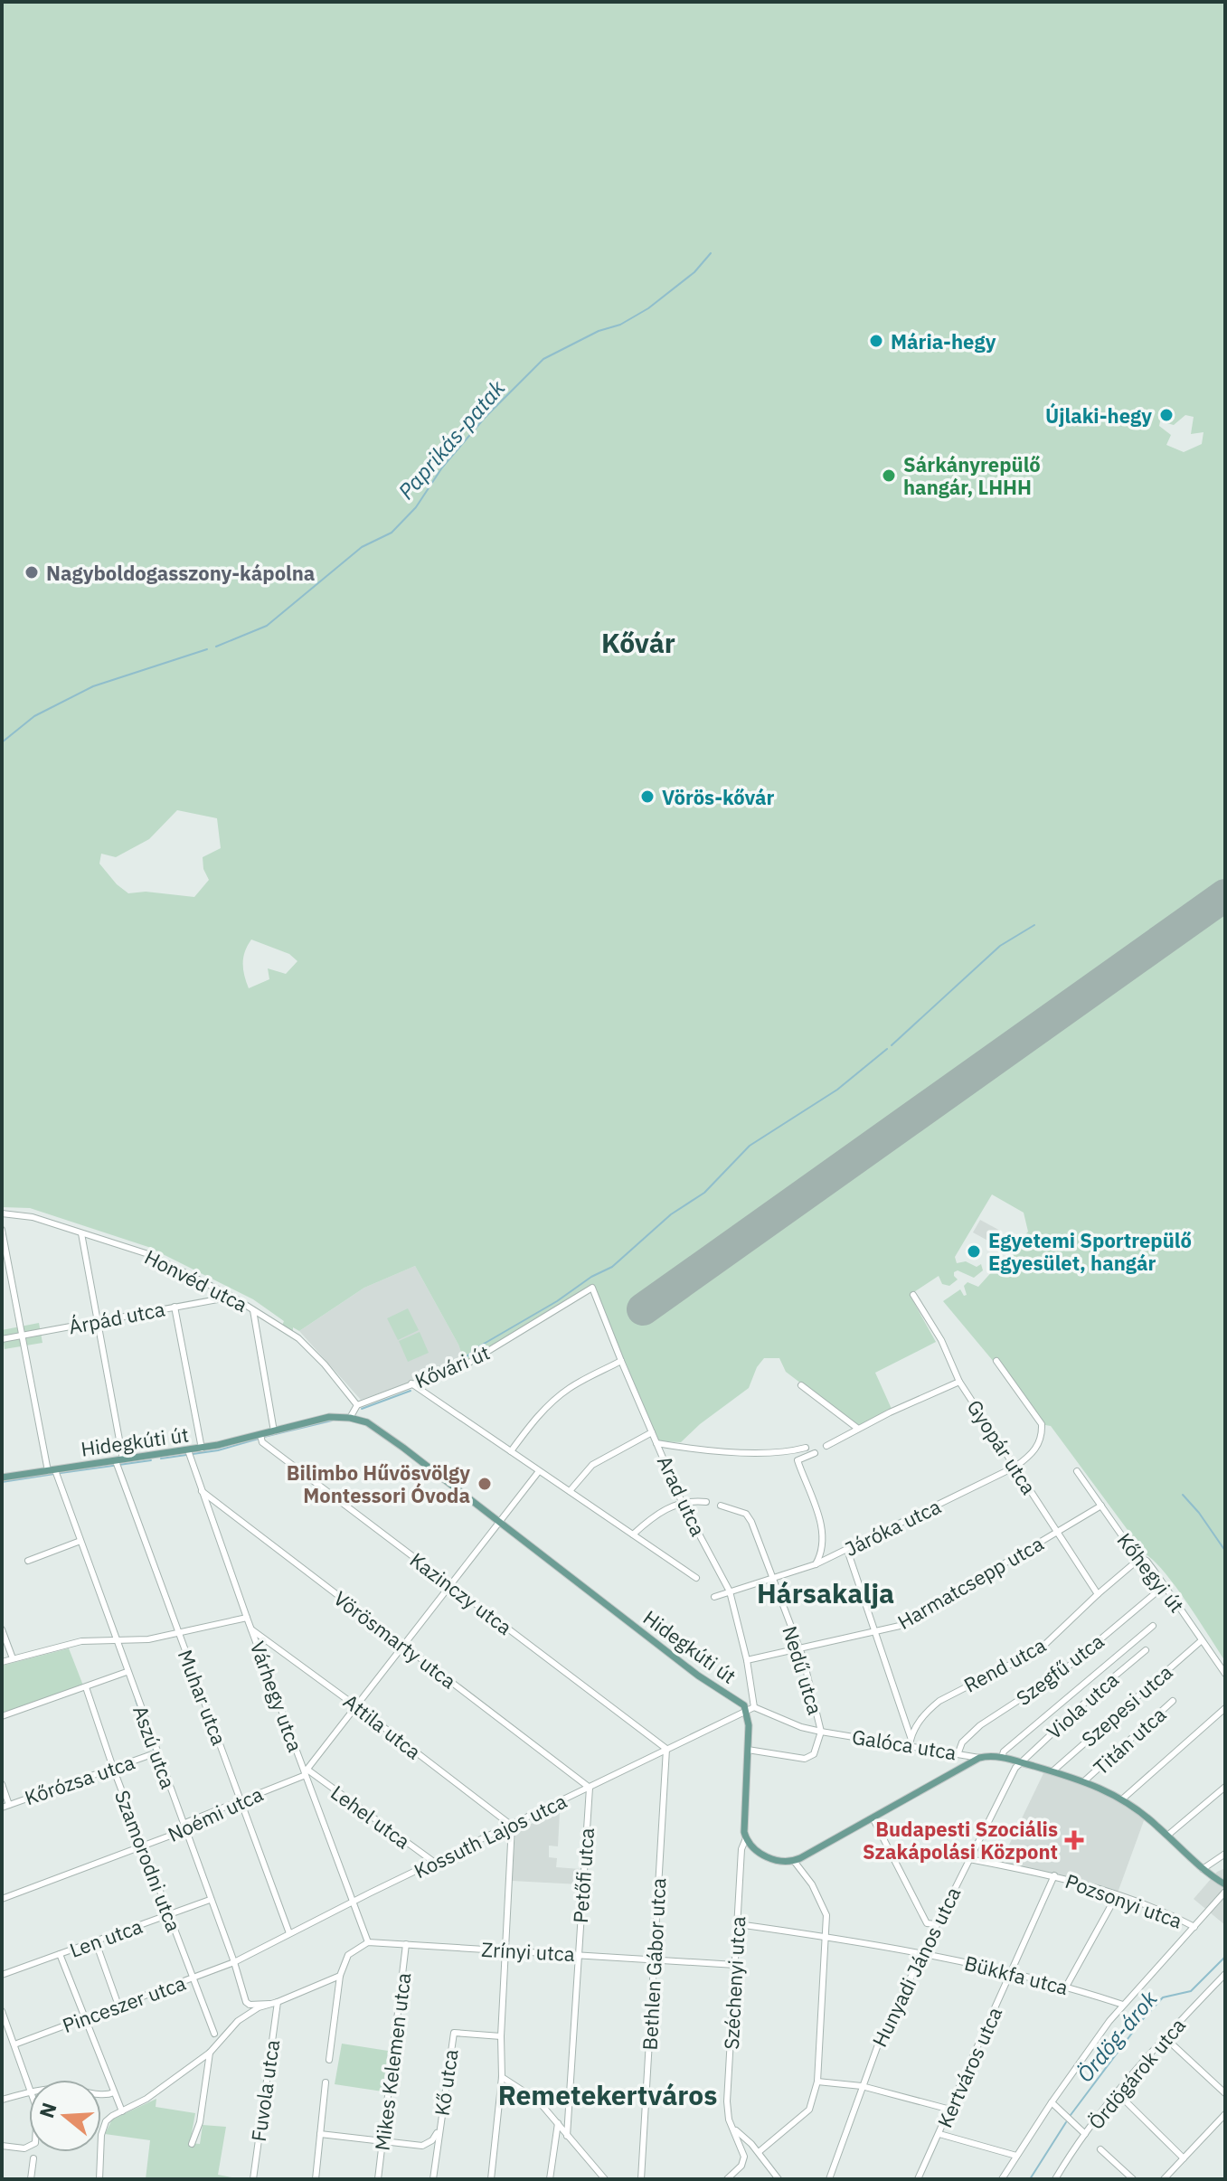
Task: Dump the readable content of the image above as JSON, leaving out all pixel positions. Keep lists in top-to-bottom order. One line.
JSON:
{"streets":{"main road":["Hidegkúti út"],"street":["Honvéd utca","Árpád utca","Kővári út","Gyopár utca","Arad utca","Járóka utca","Kőhegyi út","Harmatcsepp utca","Kazinczy utca","Vörösmarty utca","Rend utca","Szegfű utca","Nedű utca","Várhegy utca","Muhar utca","Viola utca","Szepesi utca","Attila utca","Titán utca","Galóca utca","Aszú utca","Kőrózsa utca","Noémi utca","Lehel utca","Kossuth Lajos utca","Szamorodni utca","Petőfi utca","Pozsonyi utca","Len utca","Zrínyi utca","Bethlen Gábor utca","Hunyadi János utca","Bükkfa utca","Széchenyi utca","Pinceszer utca","Mikes Kelemen utca","Kertváros utca","Ördögárok utca","Kő utca","Fuvola utca"]},"crossings":[["Honvéd utca","Árpád utca"],["Honvéd utca","Kővári út"],["Honvéd utca","Muhar utca"],["Árpád utca","Muhar utca"],["Árpád utca","Aszú utca"],["Kővári út","Arad utca"],["Hidegkúti út","Arad utca"],["Hidegkúti út","Kazinczy utca"],["Hidegkúti út","Várhegy utca"],["Hidegkúti út","Muhar utca"],["Hidegkúti út","Galóca utca"],["Hidegkúti út","Aszú utca"],["Hidegkúti út","Kossuth Lajos utca"],["Hidegkúti út","Széchenyi utca"],["Gyopár utca","Járóka utca"],["Gyopár utca","Harmatcsepp utca"],["Gyopár utca","Rend utca"],["Arad utca","Járóka utca"],["Arad utca","Harmatcsepp utca"],["Arad utca","Galóca utca"],["Arad utca","Kossuth Lajos utca"],["Járóka utca","Nedű utca"],["Kőhegyi út","Harmatcsepp utca"],["Kőhegyi út","Rend utca"],["Kőhegyi út","Szegfű utca"],["Kőhegyi út","Szepesi utca"],["Harmatcsepp utca","Nedű utca"],["Kazinczy utca","Kossuth Lajos utca"],["Kazinczy utca","Bethlen Gábor utca"],["Vörösmarty utca","Várhegy utca"],["Vörösmarty utca","Kossuth Lajos utca"],["Vörösmarty utca","Petőfi utca"],["Rend utca","Galóca utca"],["Szegfű utca","Galóca utca"],["Nedű utca","Galóca utca"],["Várhegy utca","Attila utca"],["Várhegy utca","Noémi utca"],["Várhegy utca","Lehel utca"],["Várhegy utca","Kossuth Lajos utca"],["Várhegy utca","Zrínyi utca"],["Muhar utca","Noémi utca"],["Muhar utca","Kossuth Lajos utca"],["Viola utca","Hunyadi János utca"],["Attila utca","Kossuth Lajos utca"],["Galóca utca","Kossuth Lajos utca"],["Aszú utca","Kőrózsa utca"],["Aszú utca","Noémi utca"],["Aszú utca","Kossuth Lajos utca"],["Aszú utca","Len utca"],["Aszú utca","Pinceszer utca"],["Kőrózsa utca","Szamorodni utca"],["Noémi utca","Lehel utca"],["Noémi utca","Szamorodni utca"],["Lehel utca","Kossuth Lajos utca"],["Kossuth Lajos utca","Petőfi utca"],["Kossuth Lajos utca","Bethlen Gábor utca"],["Kossuth Lajos utca","Pinceszer utca"],["Szamorodni utca","Len utca"],["Szamorodni utca","Pinceszer utca"],["Petőfi utca","Zrínyi utca"],["Pozsonyi utca","Hunyadi János utca"],["Pozsonyi utca","Kertváros utca"],["Zrínyi utca","Bethlen Gábor utca"],["Zrínyi utca","Széchenyi utca"],["Zrínyi utca","Mikes Kelemen utca"],["Hunyadi János utca","Bükkfa utca"],["Bükkfa utca","Széchenyi utca"],["Bükkfa utca","Kertváros utca"]],"districts":["Kővár","Hársakalja","Remetekertváros"],"water":["Paprikás-patak","Ördög-árok"],"places":{"other":["Mária-hegy","Újlaki-hegy","Sárkányrepülő hangár, LHHH","Nagyboldogasszony-kápolna","Vörös-kővár","Egyetemi Sportrepülő Egyesület, hangár","Bilimbo Hűvösvölgy Montessori Óvoda"],"health":["Budapesti Szociális Szakápolási Központ"]},"north":"left"}
